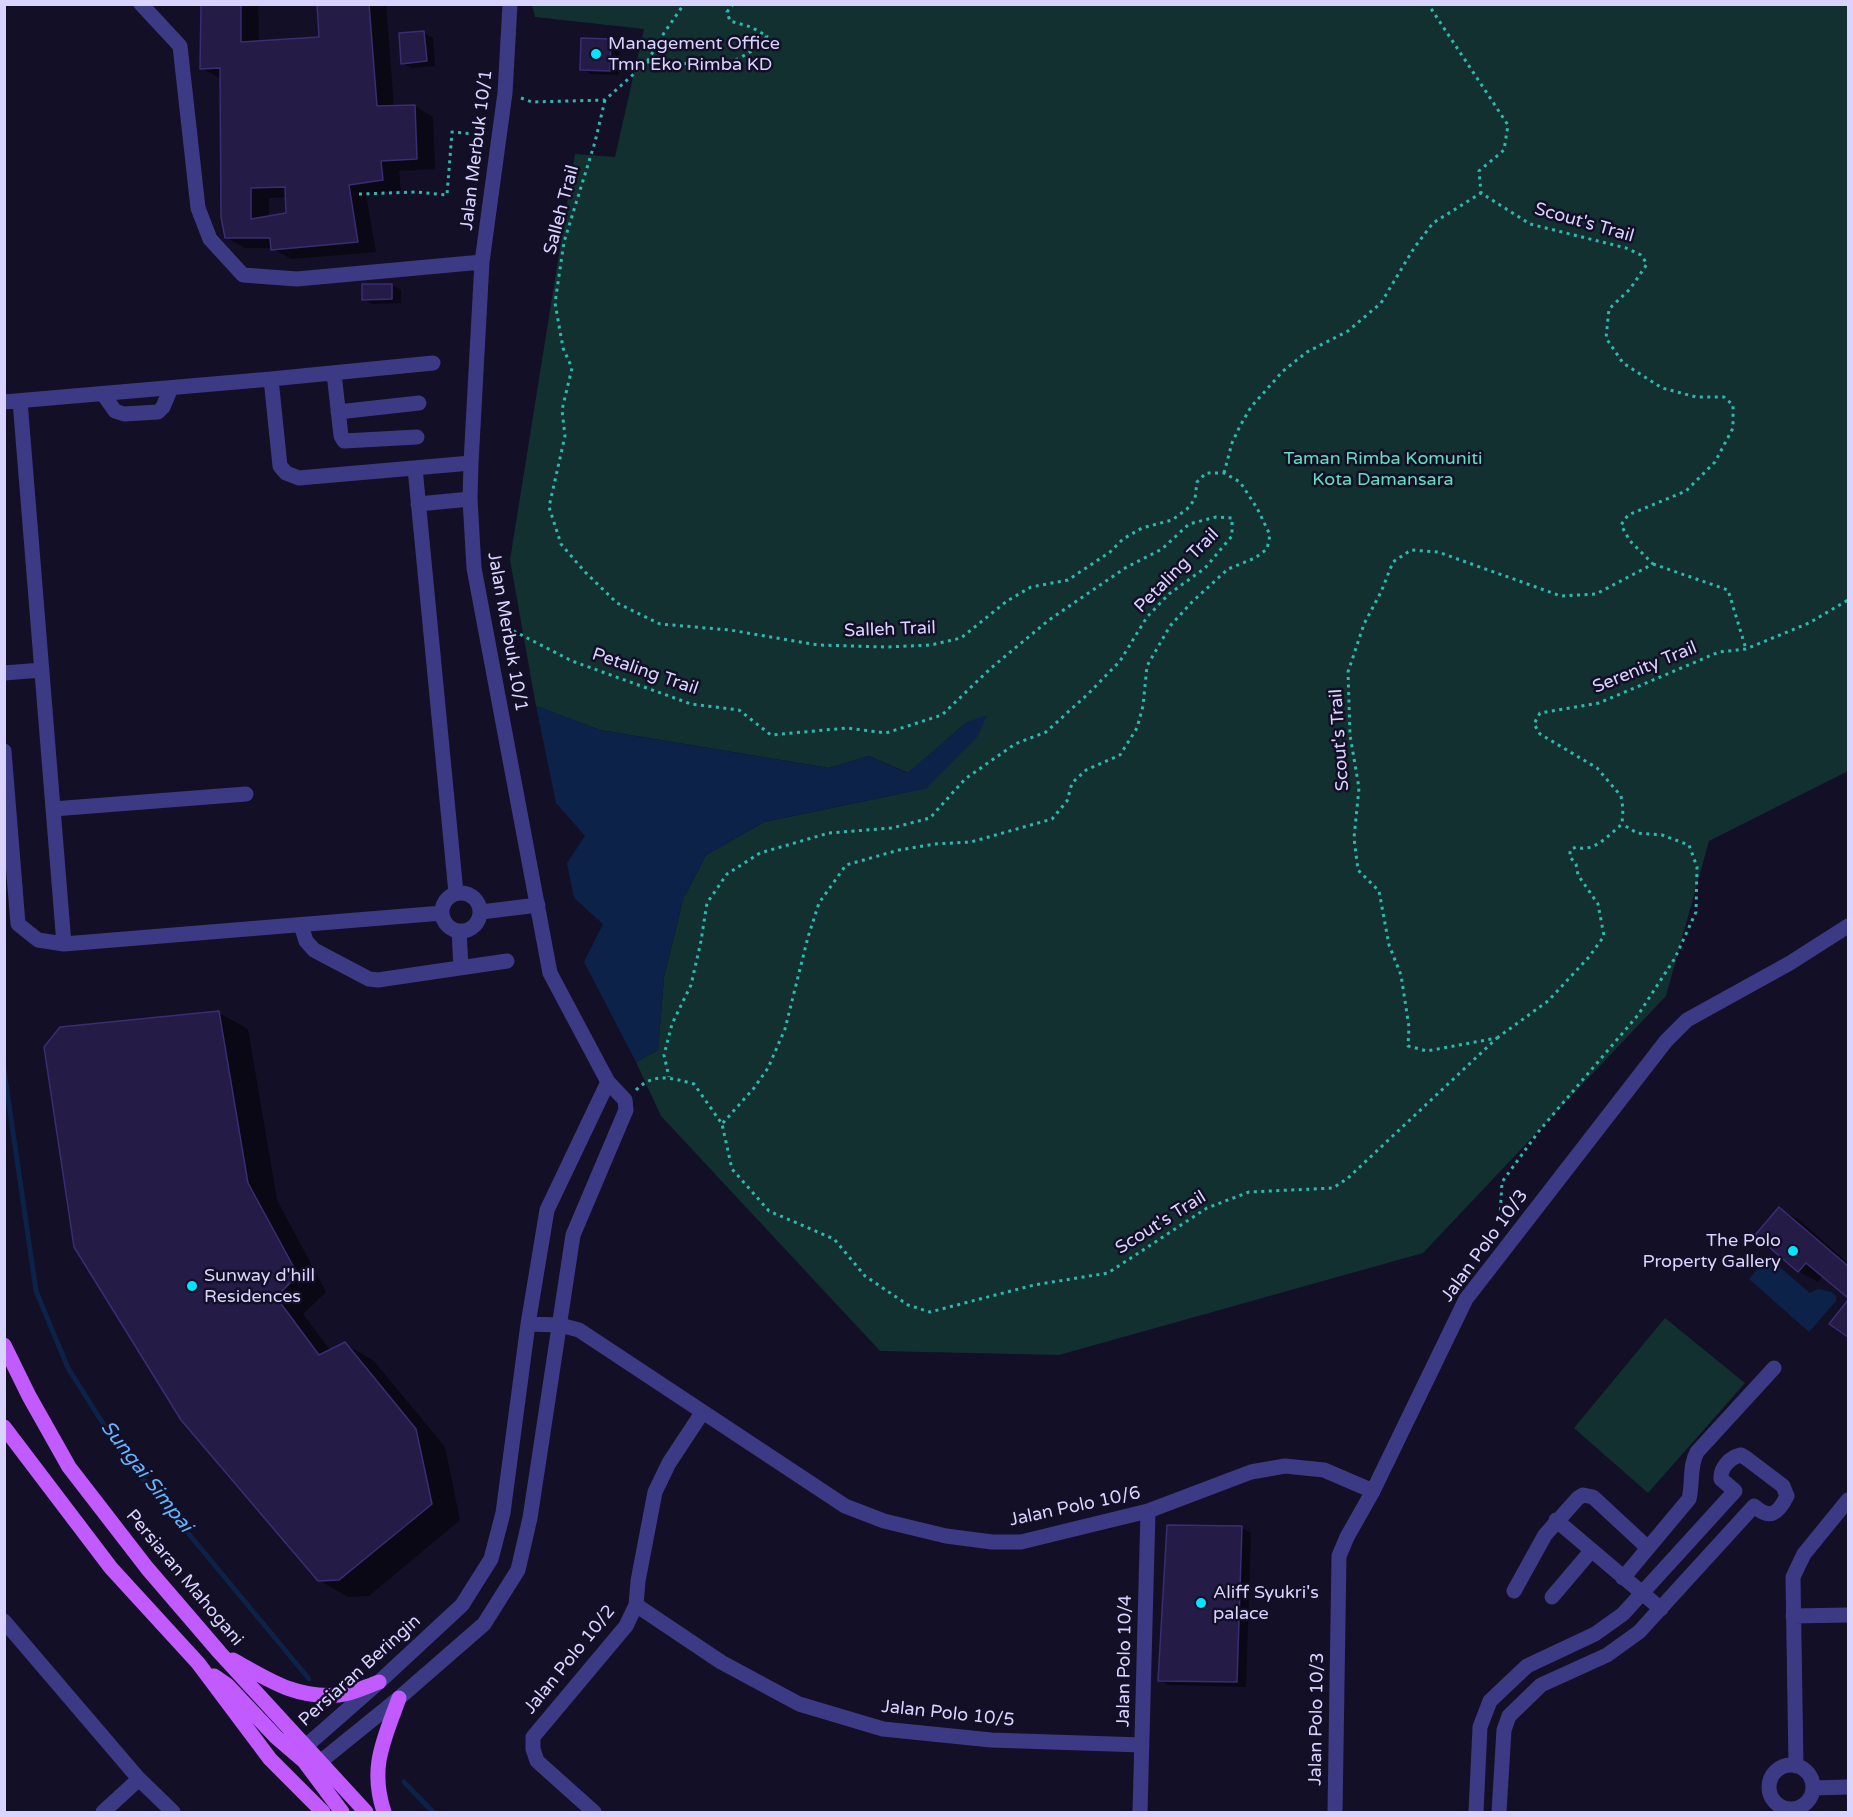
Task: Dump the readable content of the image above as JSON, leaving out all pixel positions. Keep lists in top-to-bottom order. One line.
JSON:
{"streets":{"main road":["Persiaran Mahogani"],"street":["Jalan Merbuk 10/1","Jalan Polo 10/3","Jalan Polo 10/6","Jalan Polo 10/2","Jalan Polo 10/4","Persiaran Beringin","Jalan Polo 10/5"],"path":["Salleh Trail","Scout's Trail","Petaling Trail","Serenity Trail"]},"crossings":[["Jalan Merbuk 10/1","Petaling Trail"],["Jalan Merbuk 10/1","Persiaran Beringin"],["Scout's Trail","Petaling Trail"],["Jalan Polo 10/3","Jalan Polo 10/6"],["Jalan Polo 10/6","Jalan Polo 10/2"],["Jalan Polo 10/6","Jalan Polo 10/4"],["Jalan Polo 10/6","Persiaran Beringin"],["Persiaran Mahogani","Persiaran Beringin"],["Jalan Polo 10/2","Jalan Polo 10/5"],["Jalan Polo 10/4","Jalan Polo 10/5"]],"water":["Sungai Simpai"],"parks":["Taman Rimba Komuniti Kota Damansara"],"places":["Management Office Tmn Eko Rimba KD","The Polo Property Gallery","Sunway d'hill Residences","Aliff Syukri's palace"]}
